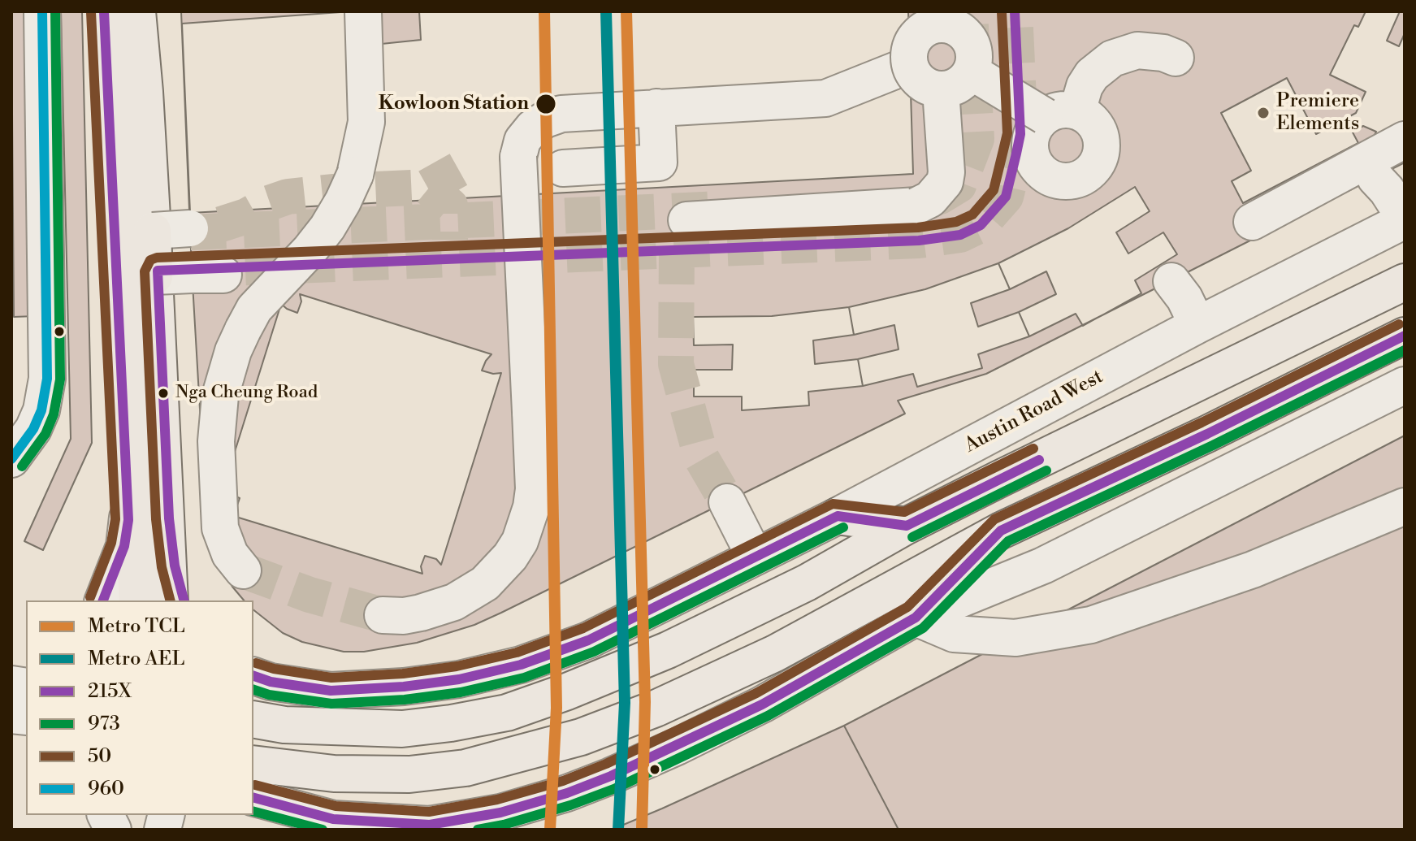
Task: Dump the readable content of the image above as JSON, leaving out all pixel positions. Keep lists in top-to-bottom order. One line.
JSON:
{"streets":{"street":["Austin Road West"]},"places":["Kowloon Station","Premiere Elements","Nga Cheung Road"],"lines":["metro line TCL","metro line AEL","transit line 215X","transit line 973","transit line 960","transit line 50"],"legend":["Metro TCL","Metro AEL","215X","973","50","960"]}
